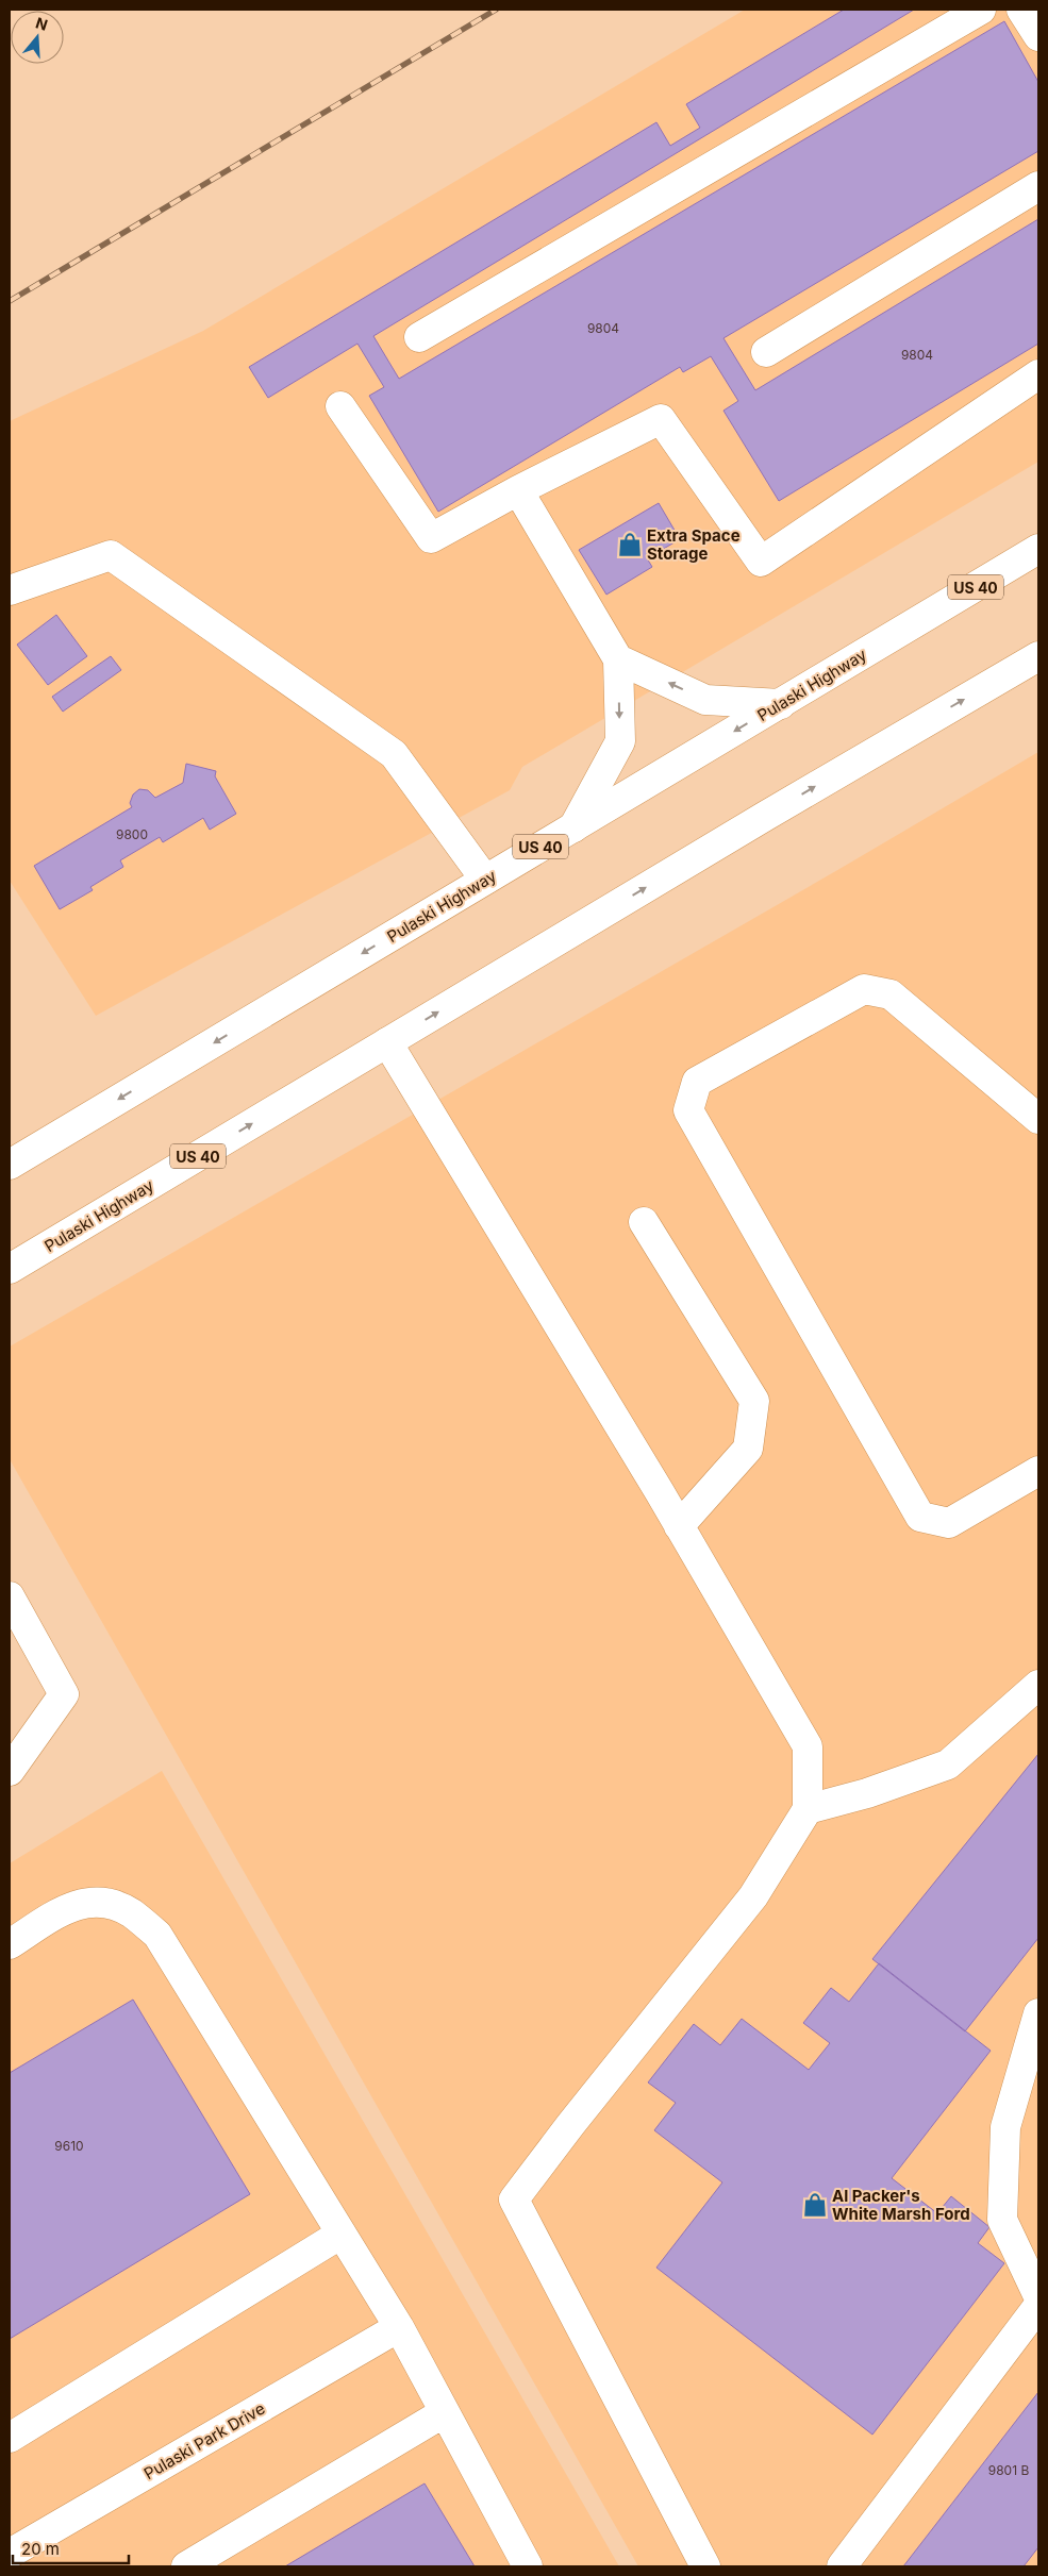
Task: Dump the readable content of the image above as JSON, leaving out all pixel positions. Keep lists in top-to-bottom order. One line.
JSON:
{"streets":{"main road":["US 40","Pulaski Highway","Pulaski Park Drive"]},"places":{"shop":["Extra Space Storage","Al Packer's White Marsh Ford"]},"house_numbers":["9804","9804","9800","9610","9801 B"],"scale_bar":"20 m","north":"top"}
